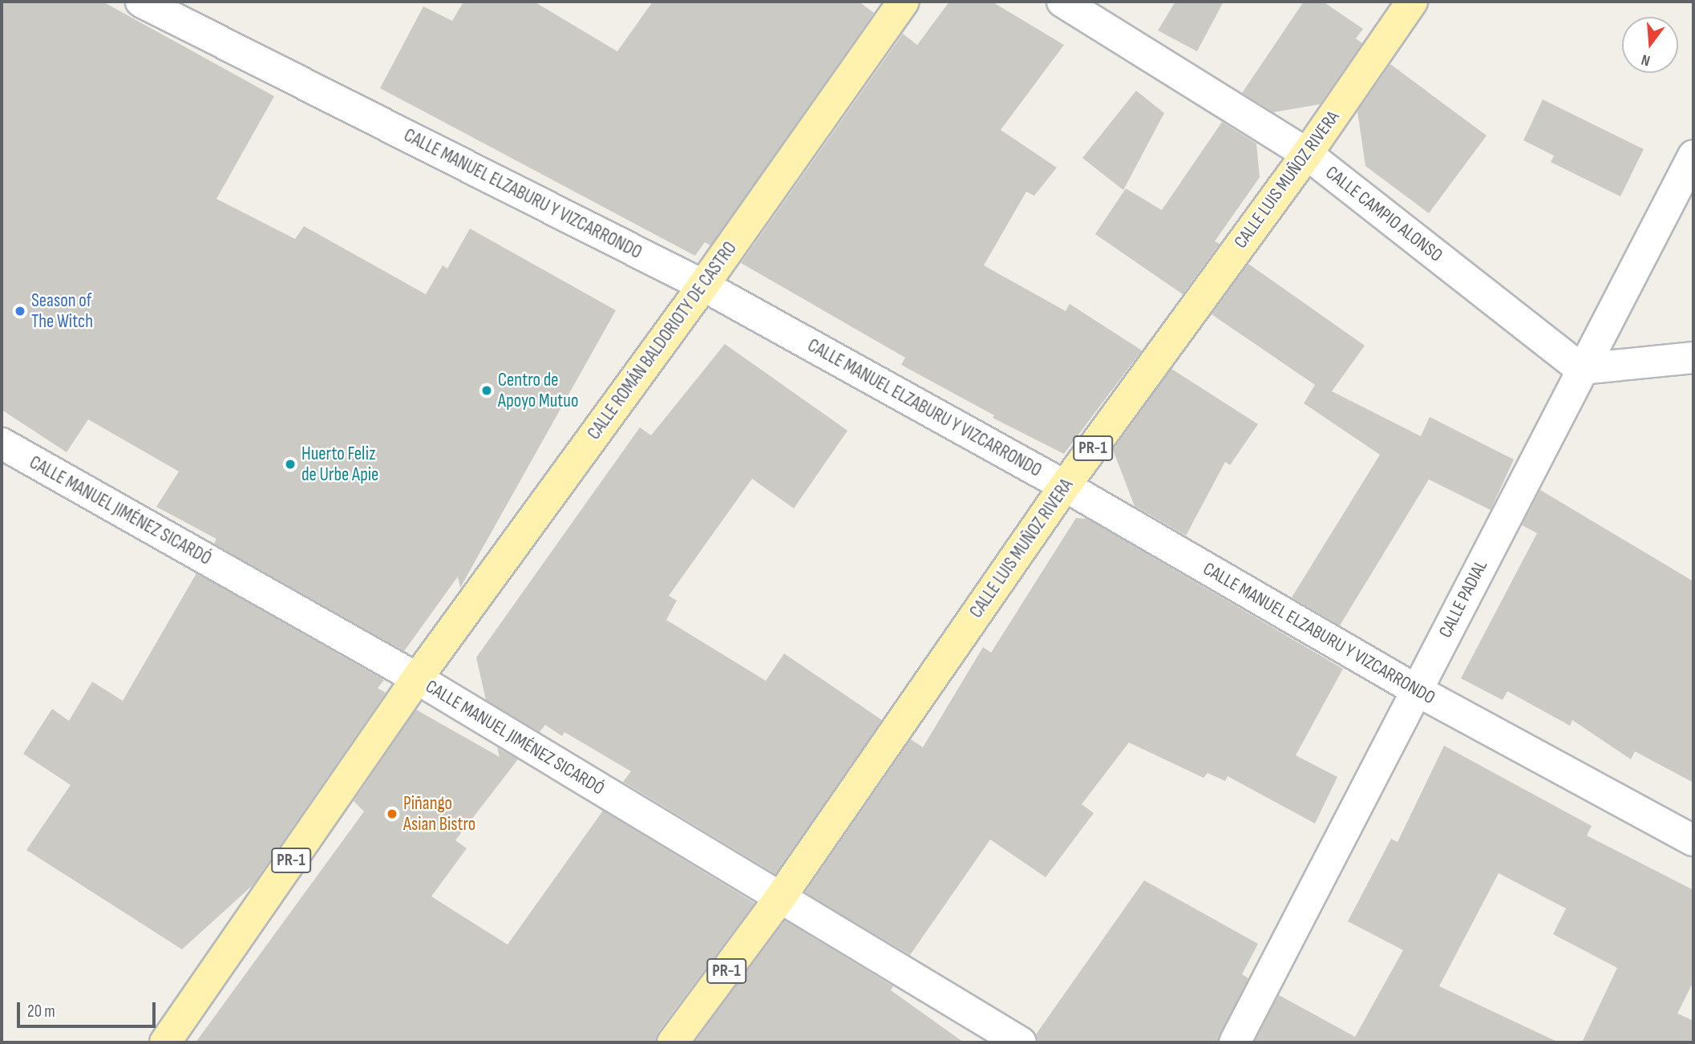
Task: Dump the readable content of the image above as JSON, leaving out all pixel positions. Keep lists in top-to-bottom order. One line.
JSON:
{"streets":{"main road":["CALLE LUIS MUÑOZ RIVERA","CALLE ROMÁN BALDORIOTY DE CASTRO","PR-1"],"street":["CALLE MANUEL ELZABURU Y VIZCARRONDO","CALLE CAMPIO ALONSO","CALLE MANUEL JIMÉNEZ SICARDÓ","CALLE PADIAL"]},"crossings":[["CALLE LUIS MUÑOZ RIVERA","CALLE MANUEL ELZABURU Y VIZCARRONDO"],["CALLE LUIS MUÑOZ RIVERA","CALLE CAMPIO ALONSO"],["CALLE LUIS MUÑOZ RIVERA","CALLE MANUEL JIMÉNEZ SICARDÓ"],["CALLE MANUEL ELZABURU Y VIZCARRONDO","CALLE ROMÁN BALDORIOTY DE CASTRO"],["CALLE MANUEL ELZABURU Y VIZCARRONDO","CALLE PADIAL"],["CALLE CAMPIO ALONSO","CALLE PADIAL"],["CALLE ROMÁN BALDORIOTY DE CASTRO","PR-1"],["CALLE ROMÁN BALDORIOTY DE CASTRO","CALLE MANUEL JIMÉNEZ SICARDÓ"],["PR-1","CALLE MANUEL JIMÉNEZ SICARDÓ"]],"places":["Season of The Witch","Centro de Apoyo Mutuo","Huerto Feliz de Urbe Apie","Piñango Asian Bistro"],"scale_bar":"20 m","north":"bottom"}
